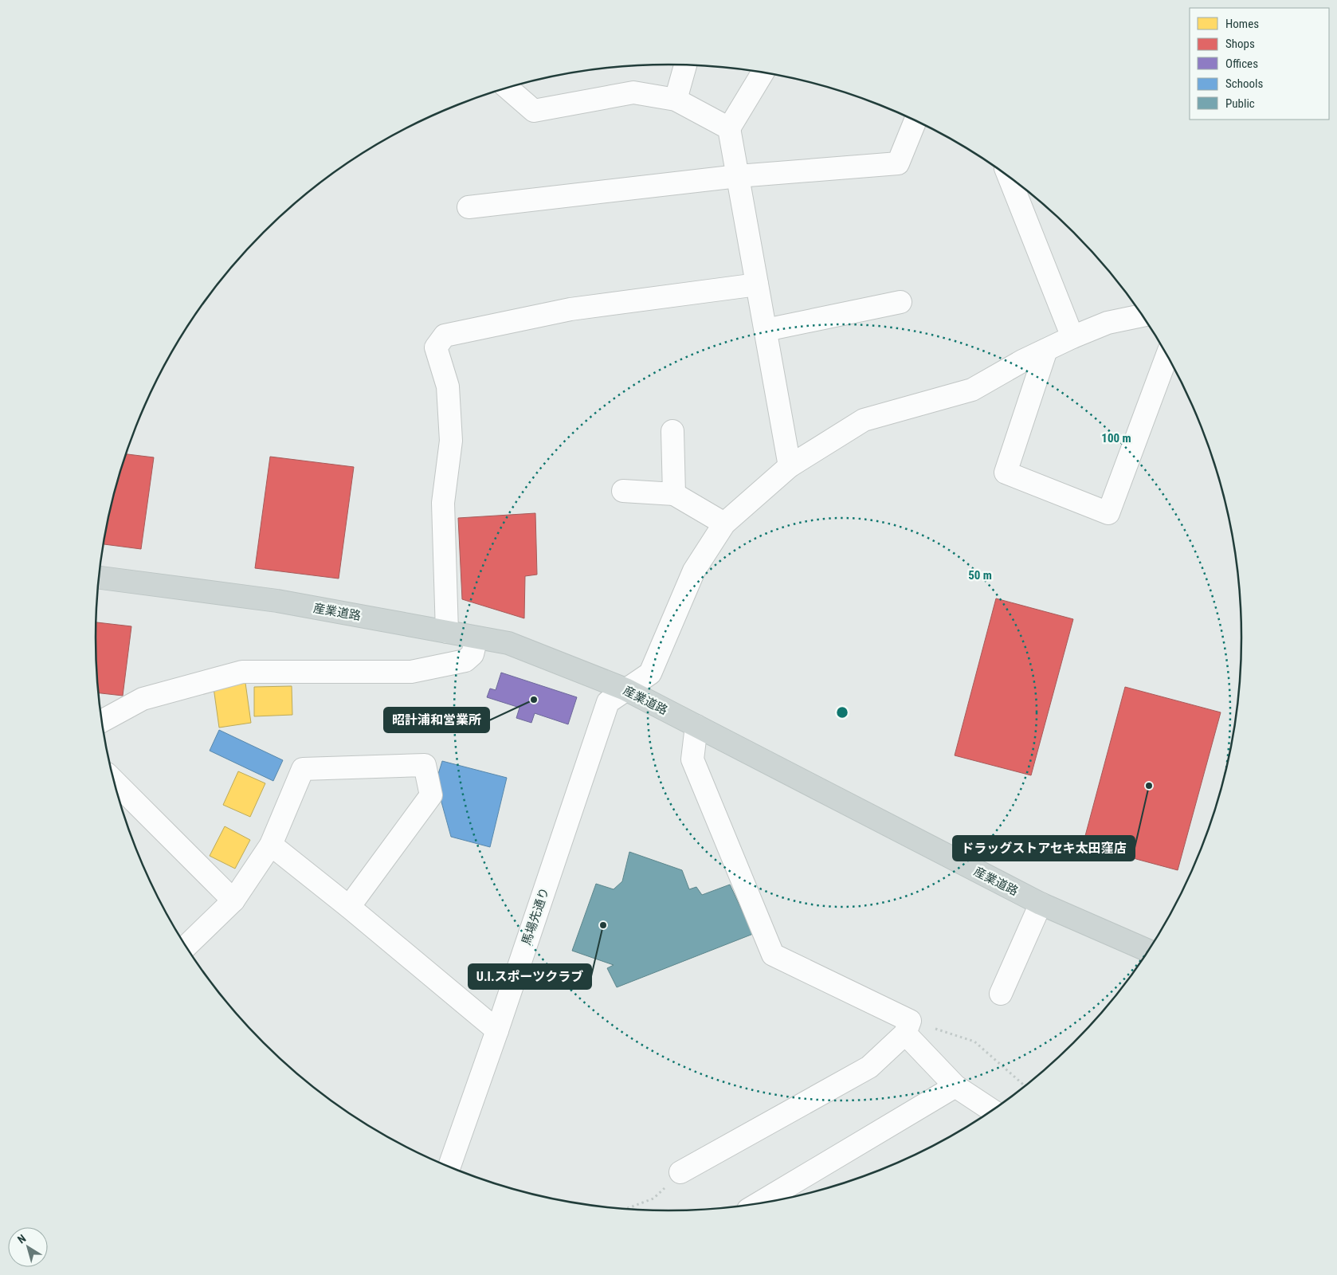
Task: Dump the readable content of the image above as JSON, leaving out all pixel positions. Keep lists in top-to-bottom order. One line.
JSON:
{"streets":{"main road":["産業道路"],"street":["馬場先通り"]},"crossings":[["産業道路","馬場先通り"]],"places":["昭計浦和営業所","ドラッグストアセキ太田窪店","U.I.スポーツクラブ"],"legend":["Homes","Shops","Offices","Schools","Public"],"north":"top left","rings":["100 m","50 m"]}
